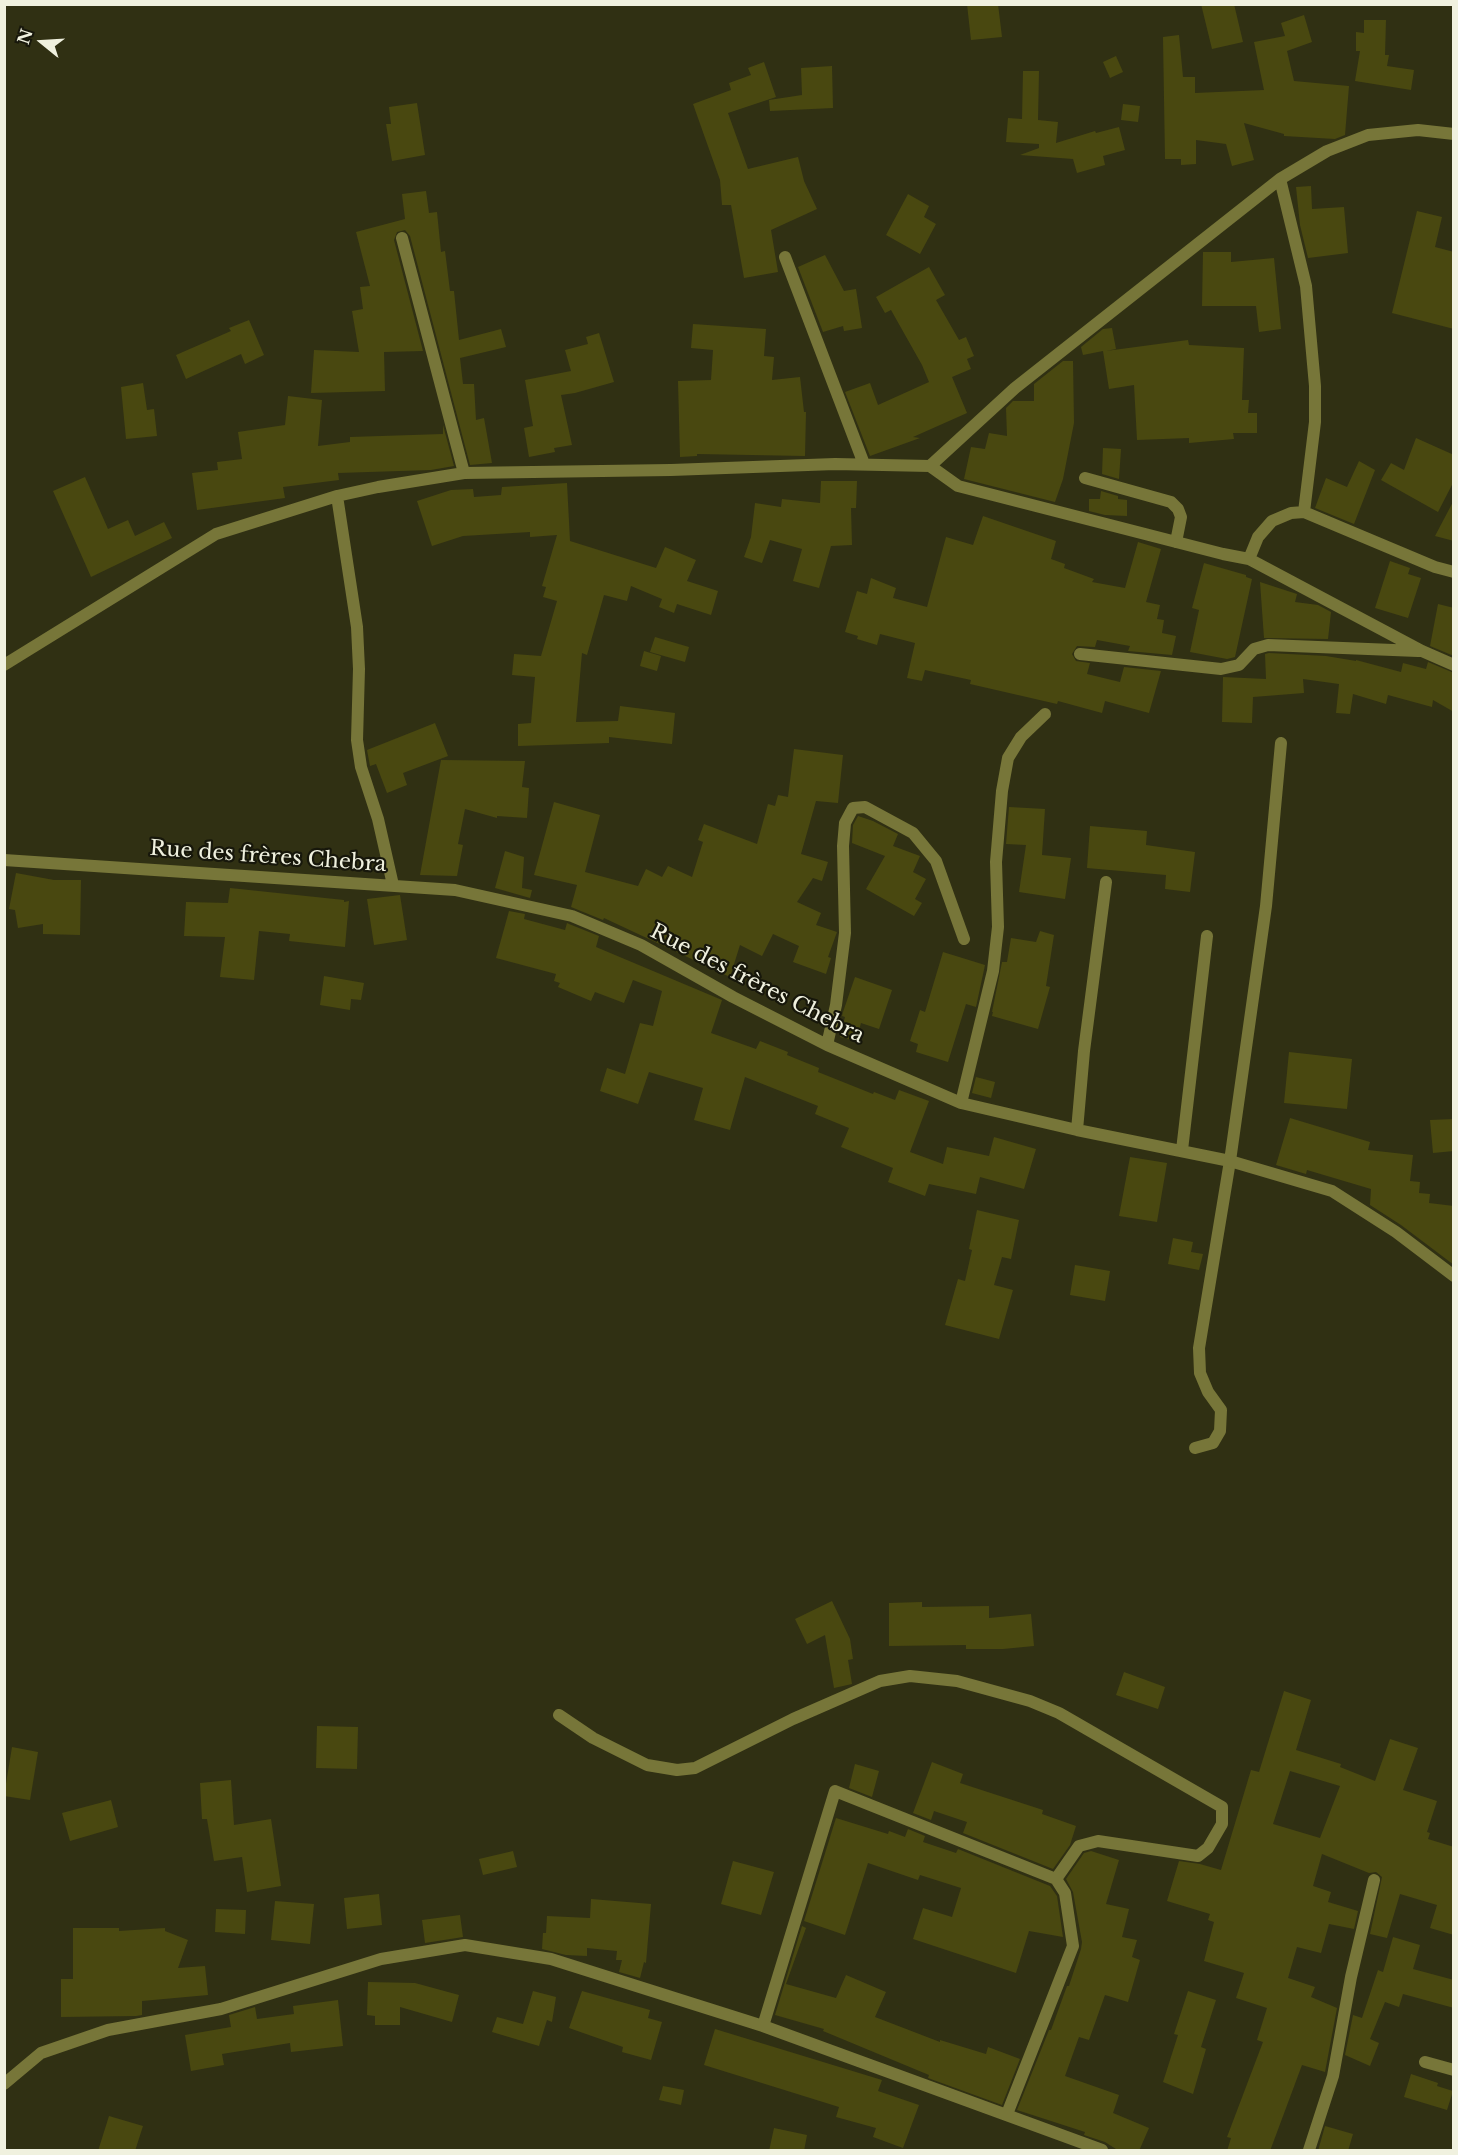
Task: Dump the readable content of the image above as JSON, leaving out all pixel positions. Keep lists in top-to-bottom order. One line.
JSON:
{"streets":{"street":["Rue des frères Chebra"]},"north":"left"}
